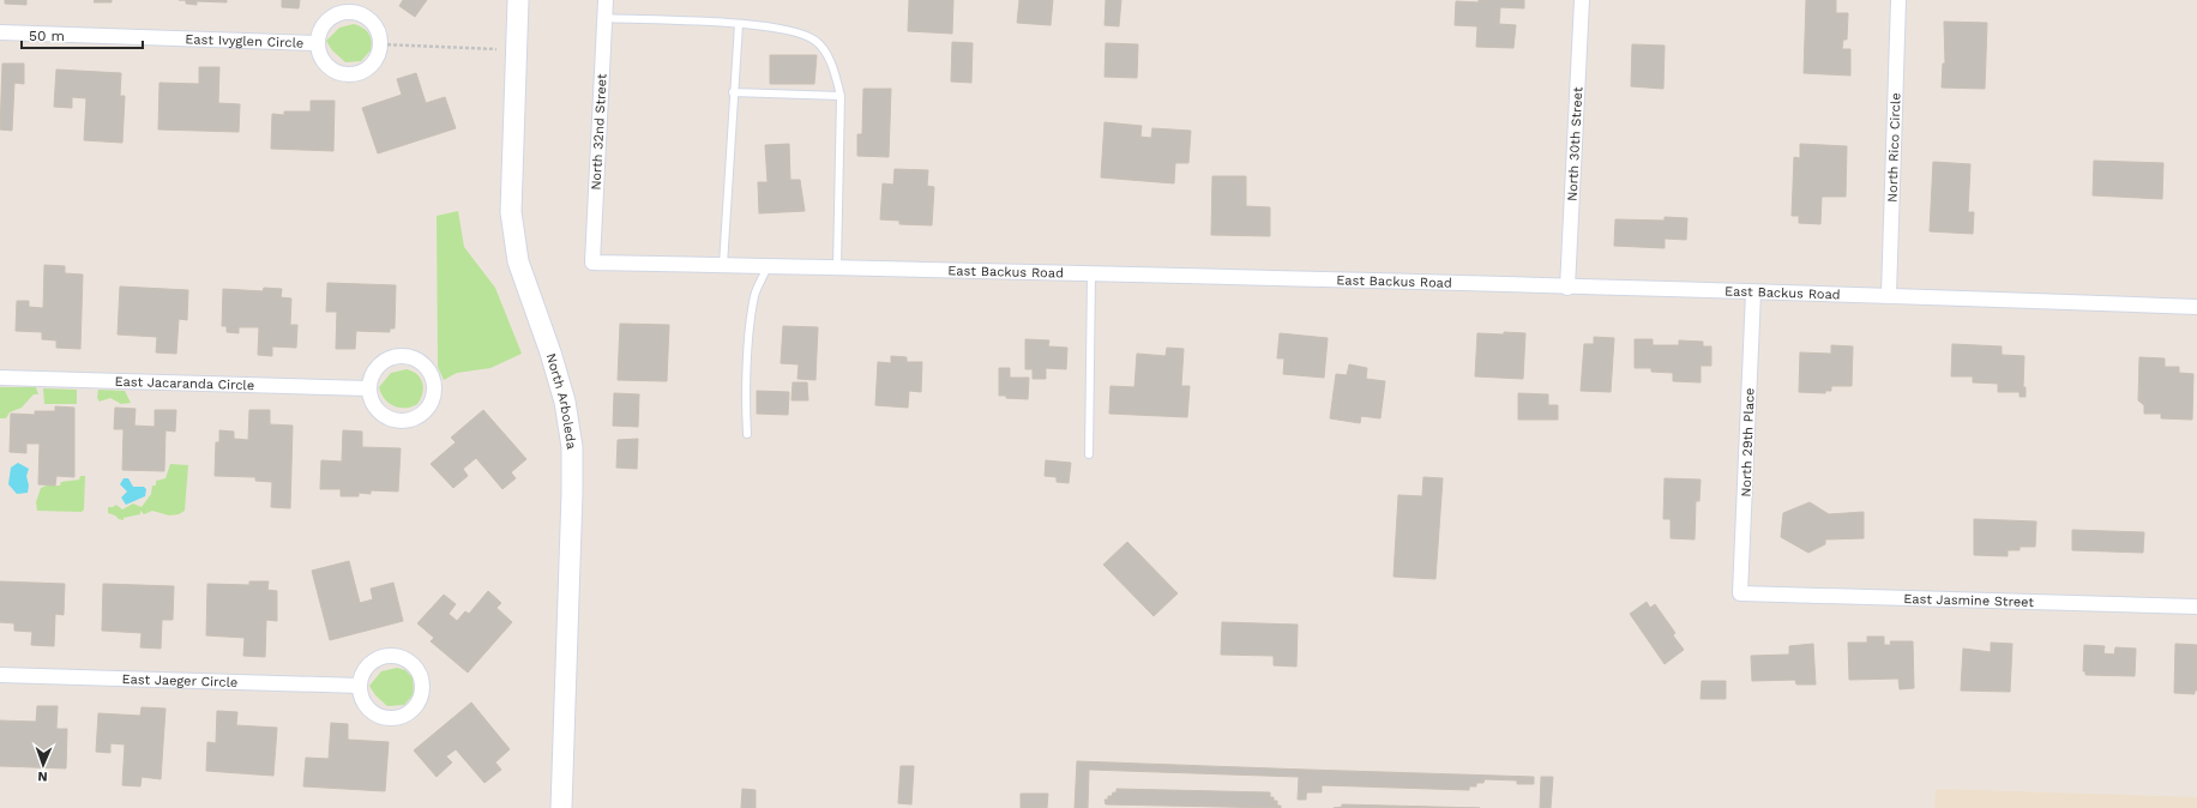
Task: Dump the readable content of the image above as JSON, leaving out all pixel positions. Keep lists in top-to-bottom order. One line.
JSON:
{"streets":{"street":["East Ivyglen Circle","North 32nd Street","North 30th Street","North Rico Circle","East Backus Road","East Jacaranda Circle","North Arboleda","North 29th Place","East Jasmine Street","East Jaeger Circle"]},"crossings":[["North 32nd Street","East Backus Road"],["North 30th Street","East Backus Road"],["North Rico Circle","East Backus Road"],["East Backus Road","North 29th Place"],["North 29th Place","East Jasmine Street"]],"scale_bar":"50 m","north":"bottom"}
